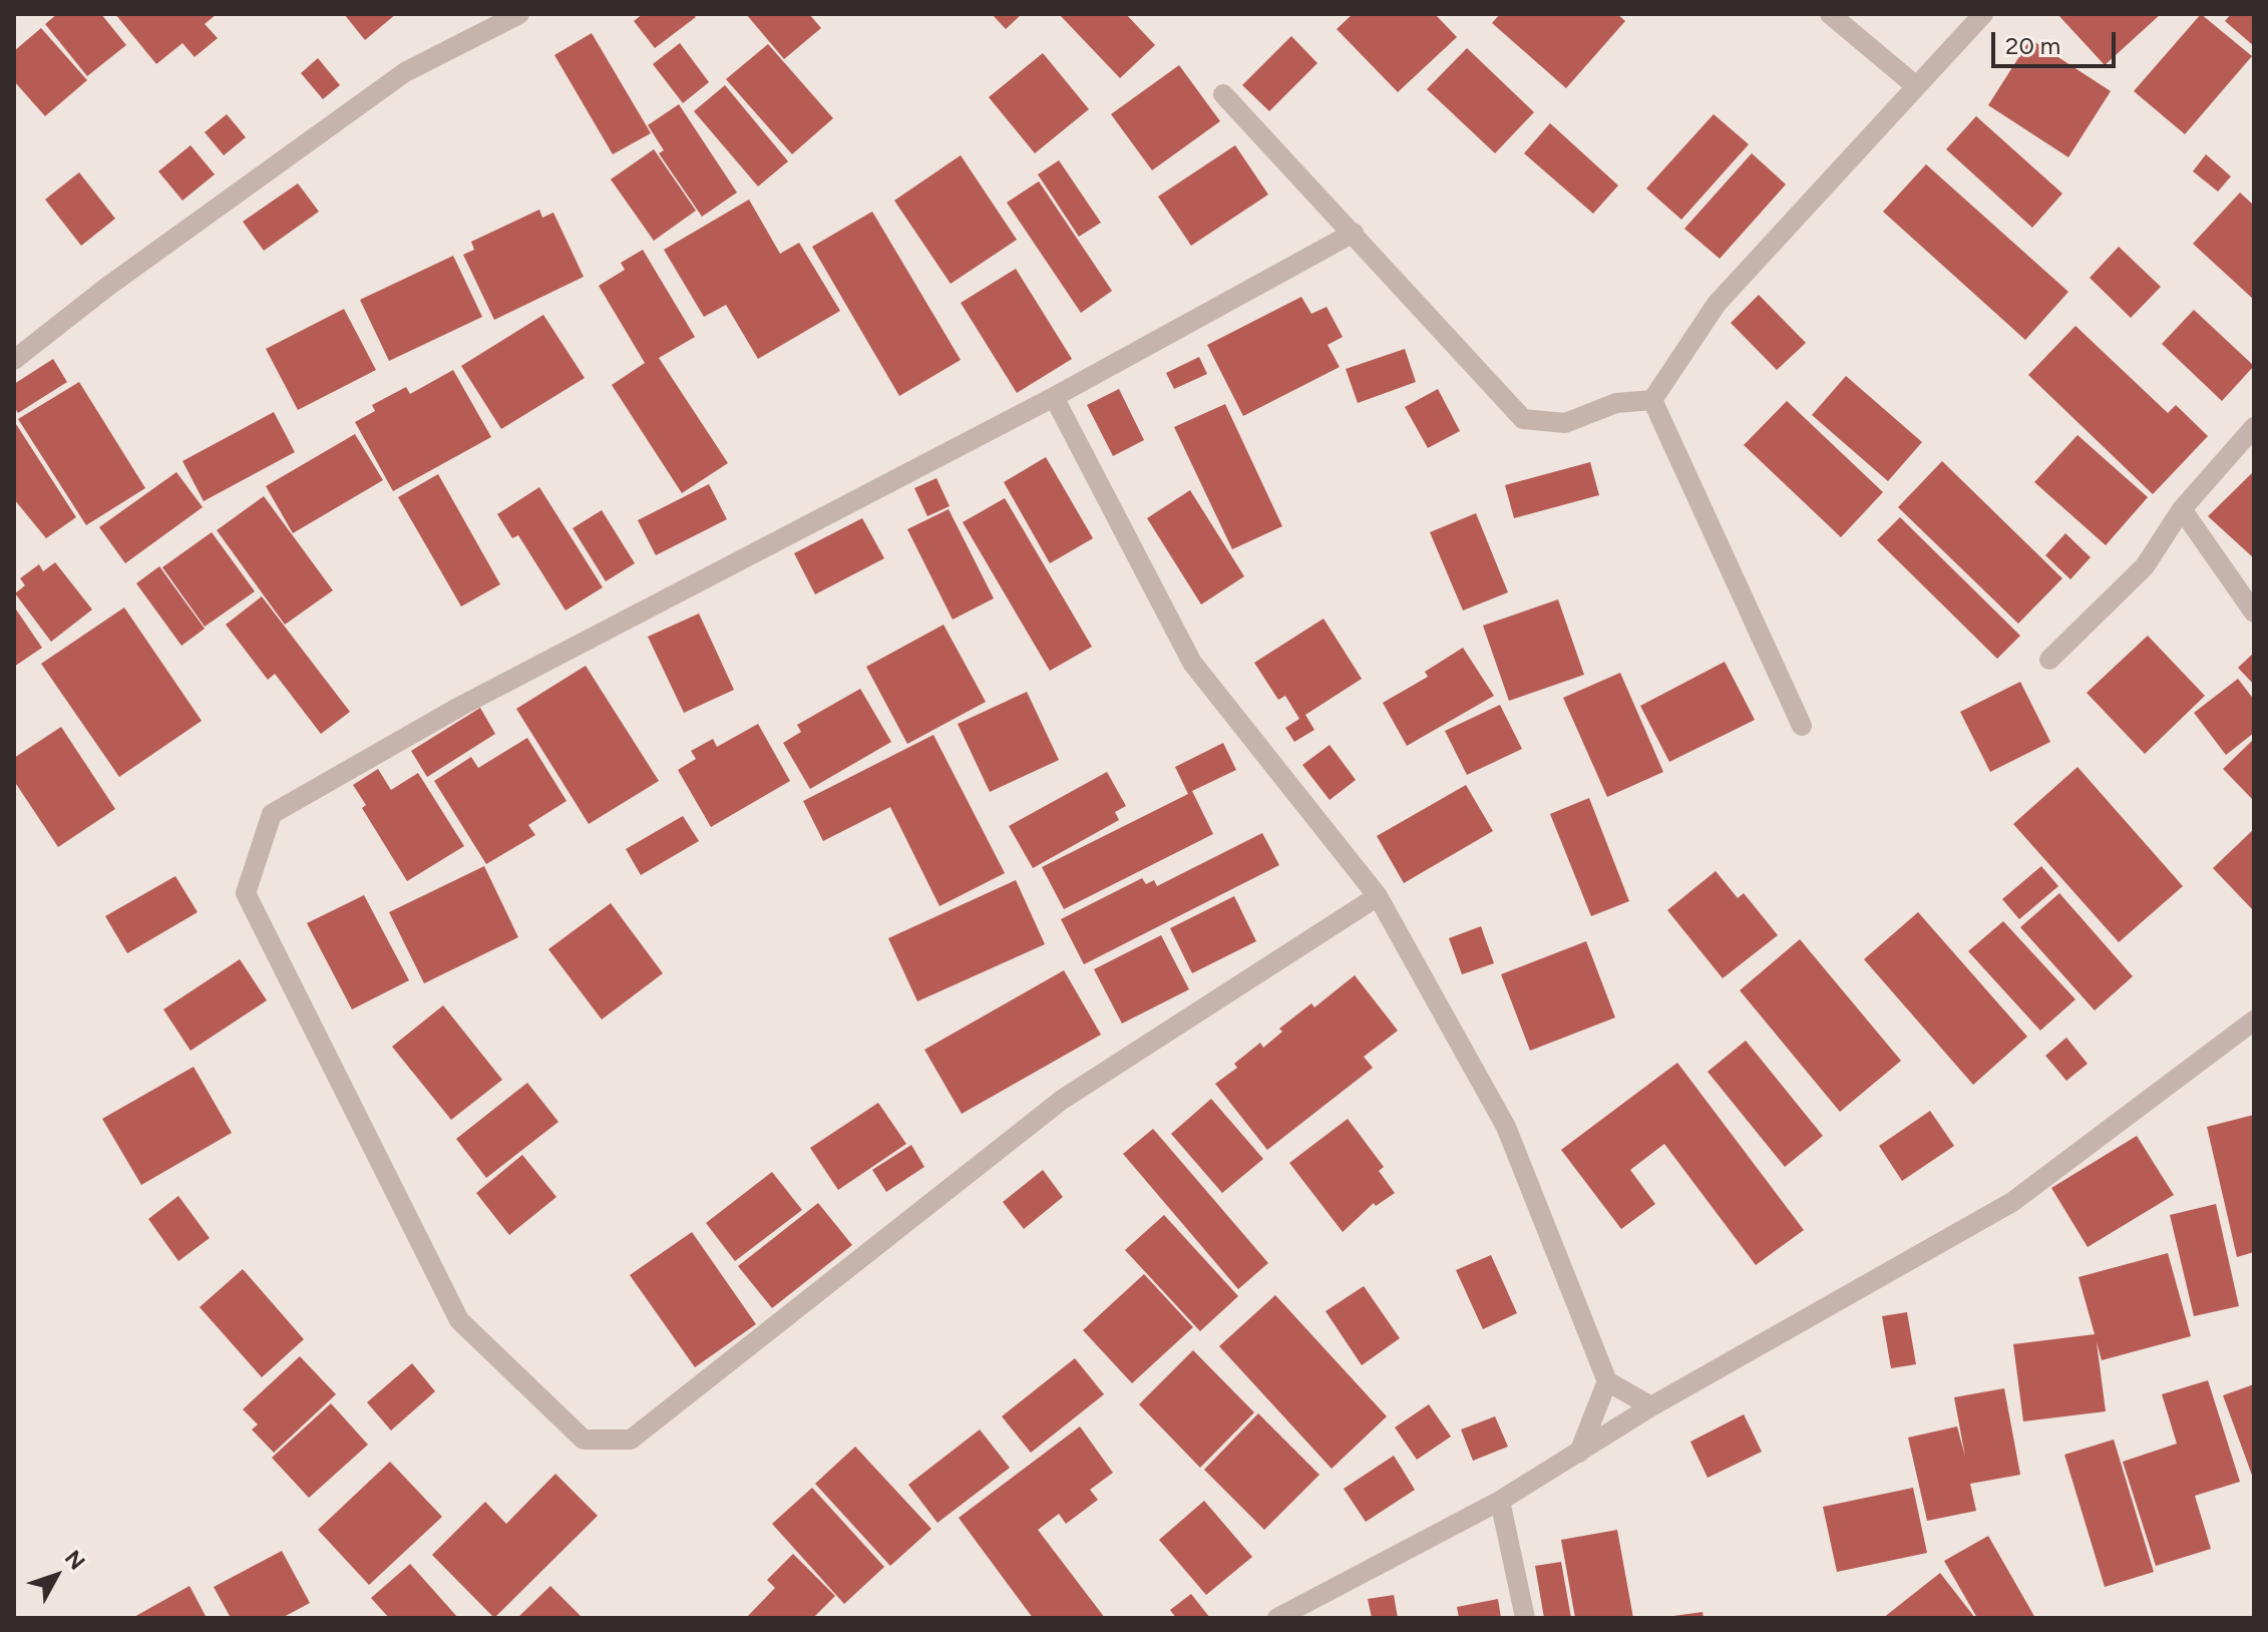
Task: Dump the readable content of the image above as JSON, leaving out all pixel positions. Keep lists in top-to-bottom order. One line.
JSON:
{"scale_bar":"20 m","north":"top right"}
